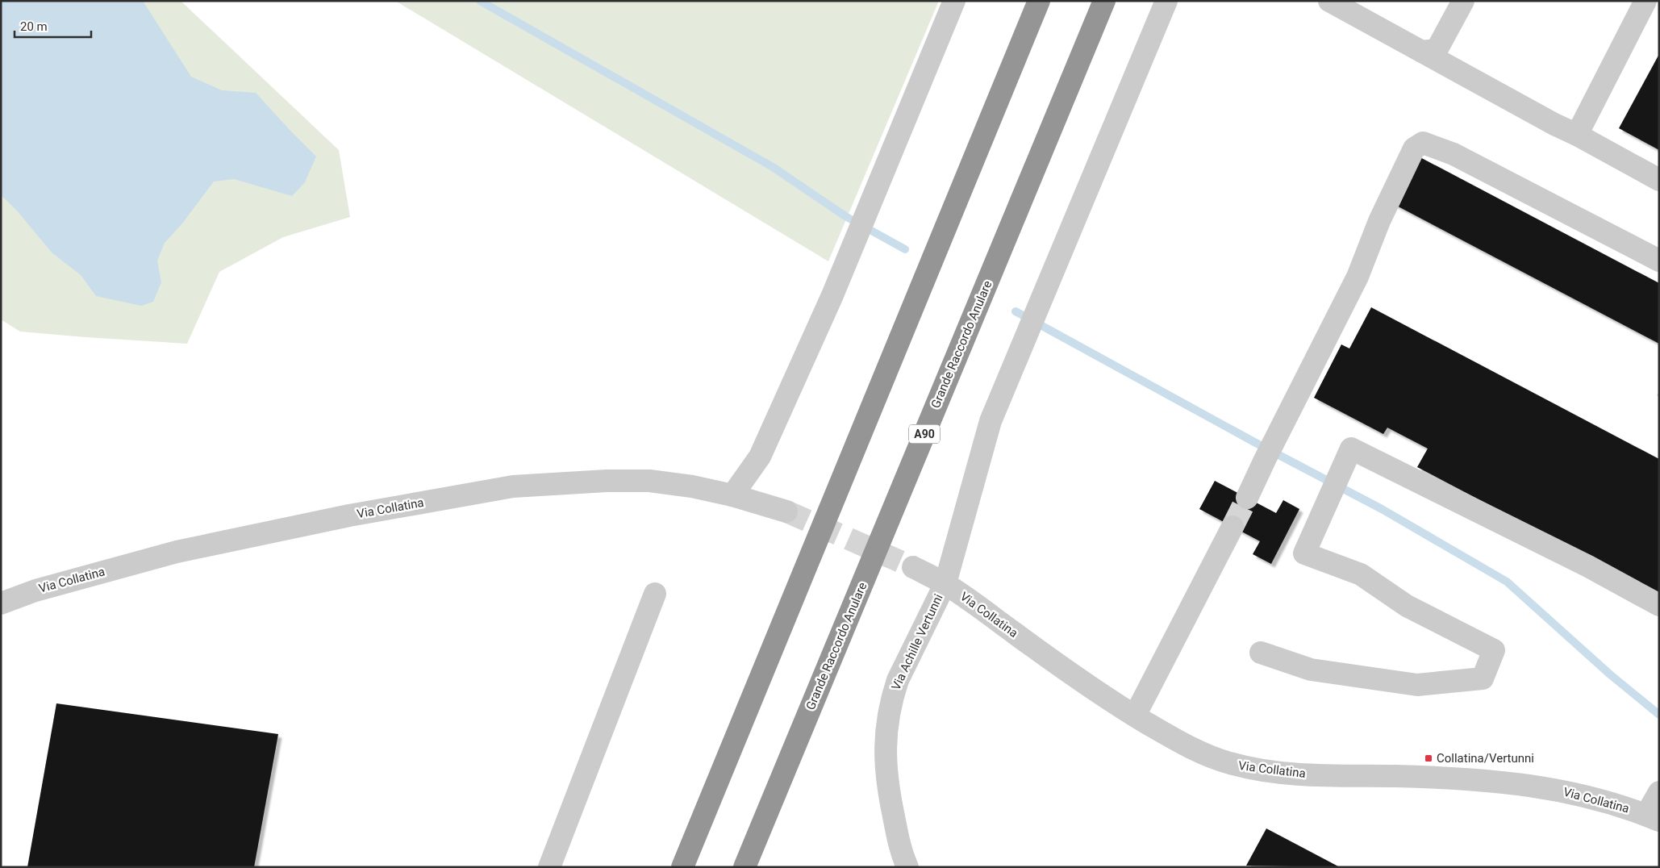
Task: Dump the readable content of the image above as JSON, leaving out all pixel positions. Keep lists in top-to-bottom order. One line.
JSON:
{"streets":{"highway":["Grande Raccordo Anulare","A90"],"street":["Via Collatina","Via Achille Vertunni"]},"crossings":[["Via Collatina","Via Achille Vertunni"]],"places":{"transit":["Collatina/Vertunni"]},"scale_bar":"20 m"}
